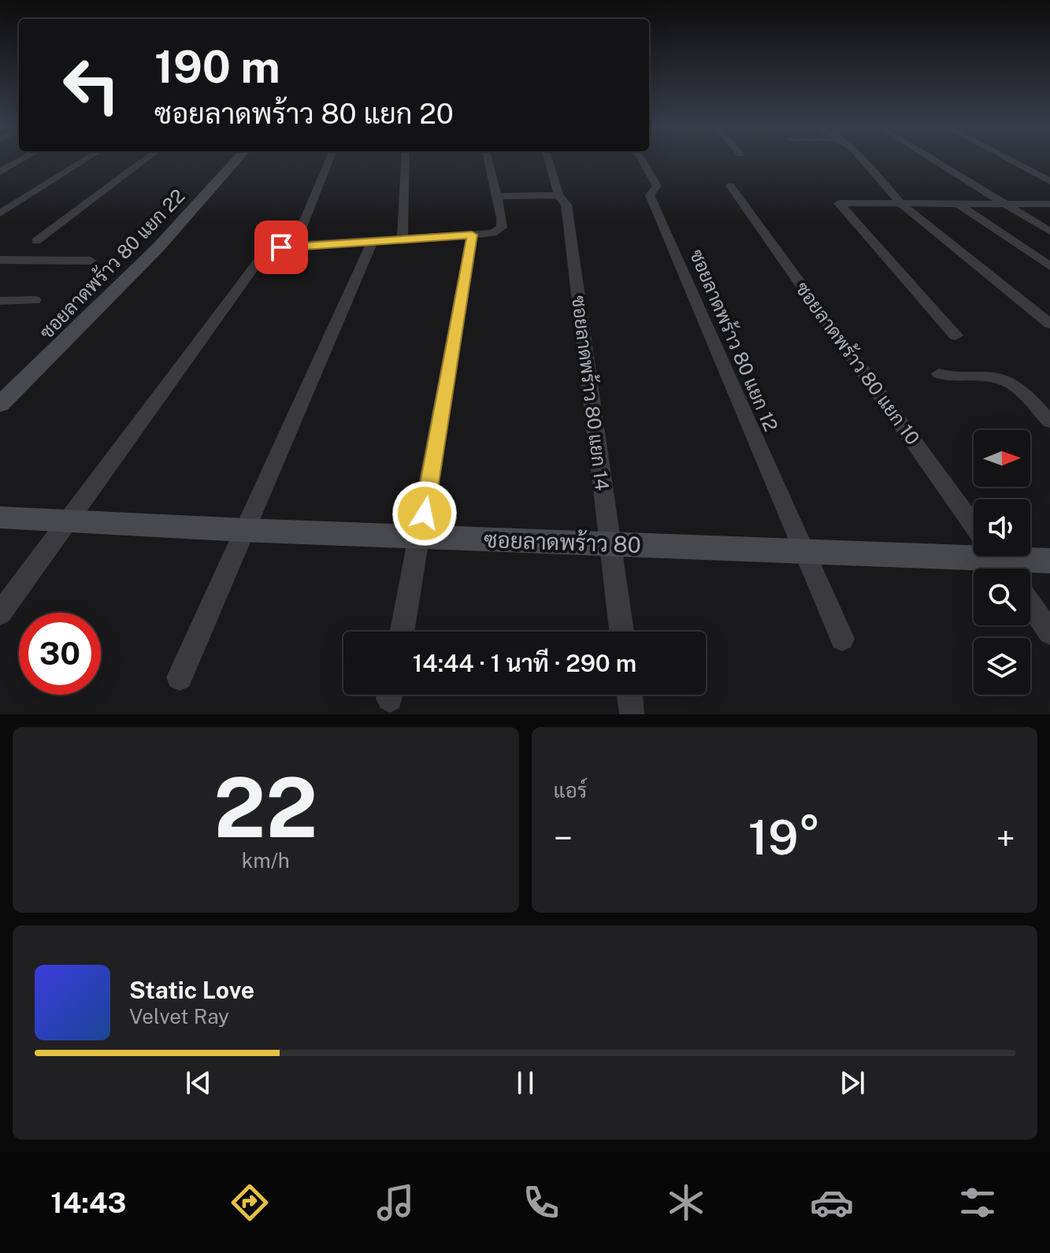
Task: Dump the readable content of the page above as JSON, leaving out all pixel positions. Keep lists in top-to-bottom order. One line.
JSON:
{"streets":{"street":["ซอยลาดพร้าว 80 แยก 22","ซอยลาดพร้าว 80 แยก 12","ซอยลาดพร้าว 80 แยก 10","ซอยลาดพร้าว 80 แยก 14","ซอยลาดพร้าว 80"]},"crossings":[["ซอยลาดพร้าว 80 แยก 12","ซอยลาดพร้าว 80"],["ซอยลาดพร้าว 80 แยก 14","ซอยลาดพร้าว 80"]],"north":"right","page":{"turn":["190 m","ซอยลาดพร้าว 80 แยก 20"],"limit":"30","trip":"14:44 · 1 นาที · 290 m","tile":[["22","km/h"],"แอร์"],"heat":["−","19°","+"],"song":["Static Love","Velvet Ray"],"tabs":"14:43"}}
